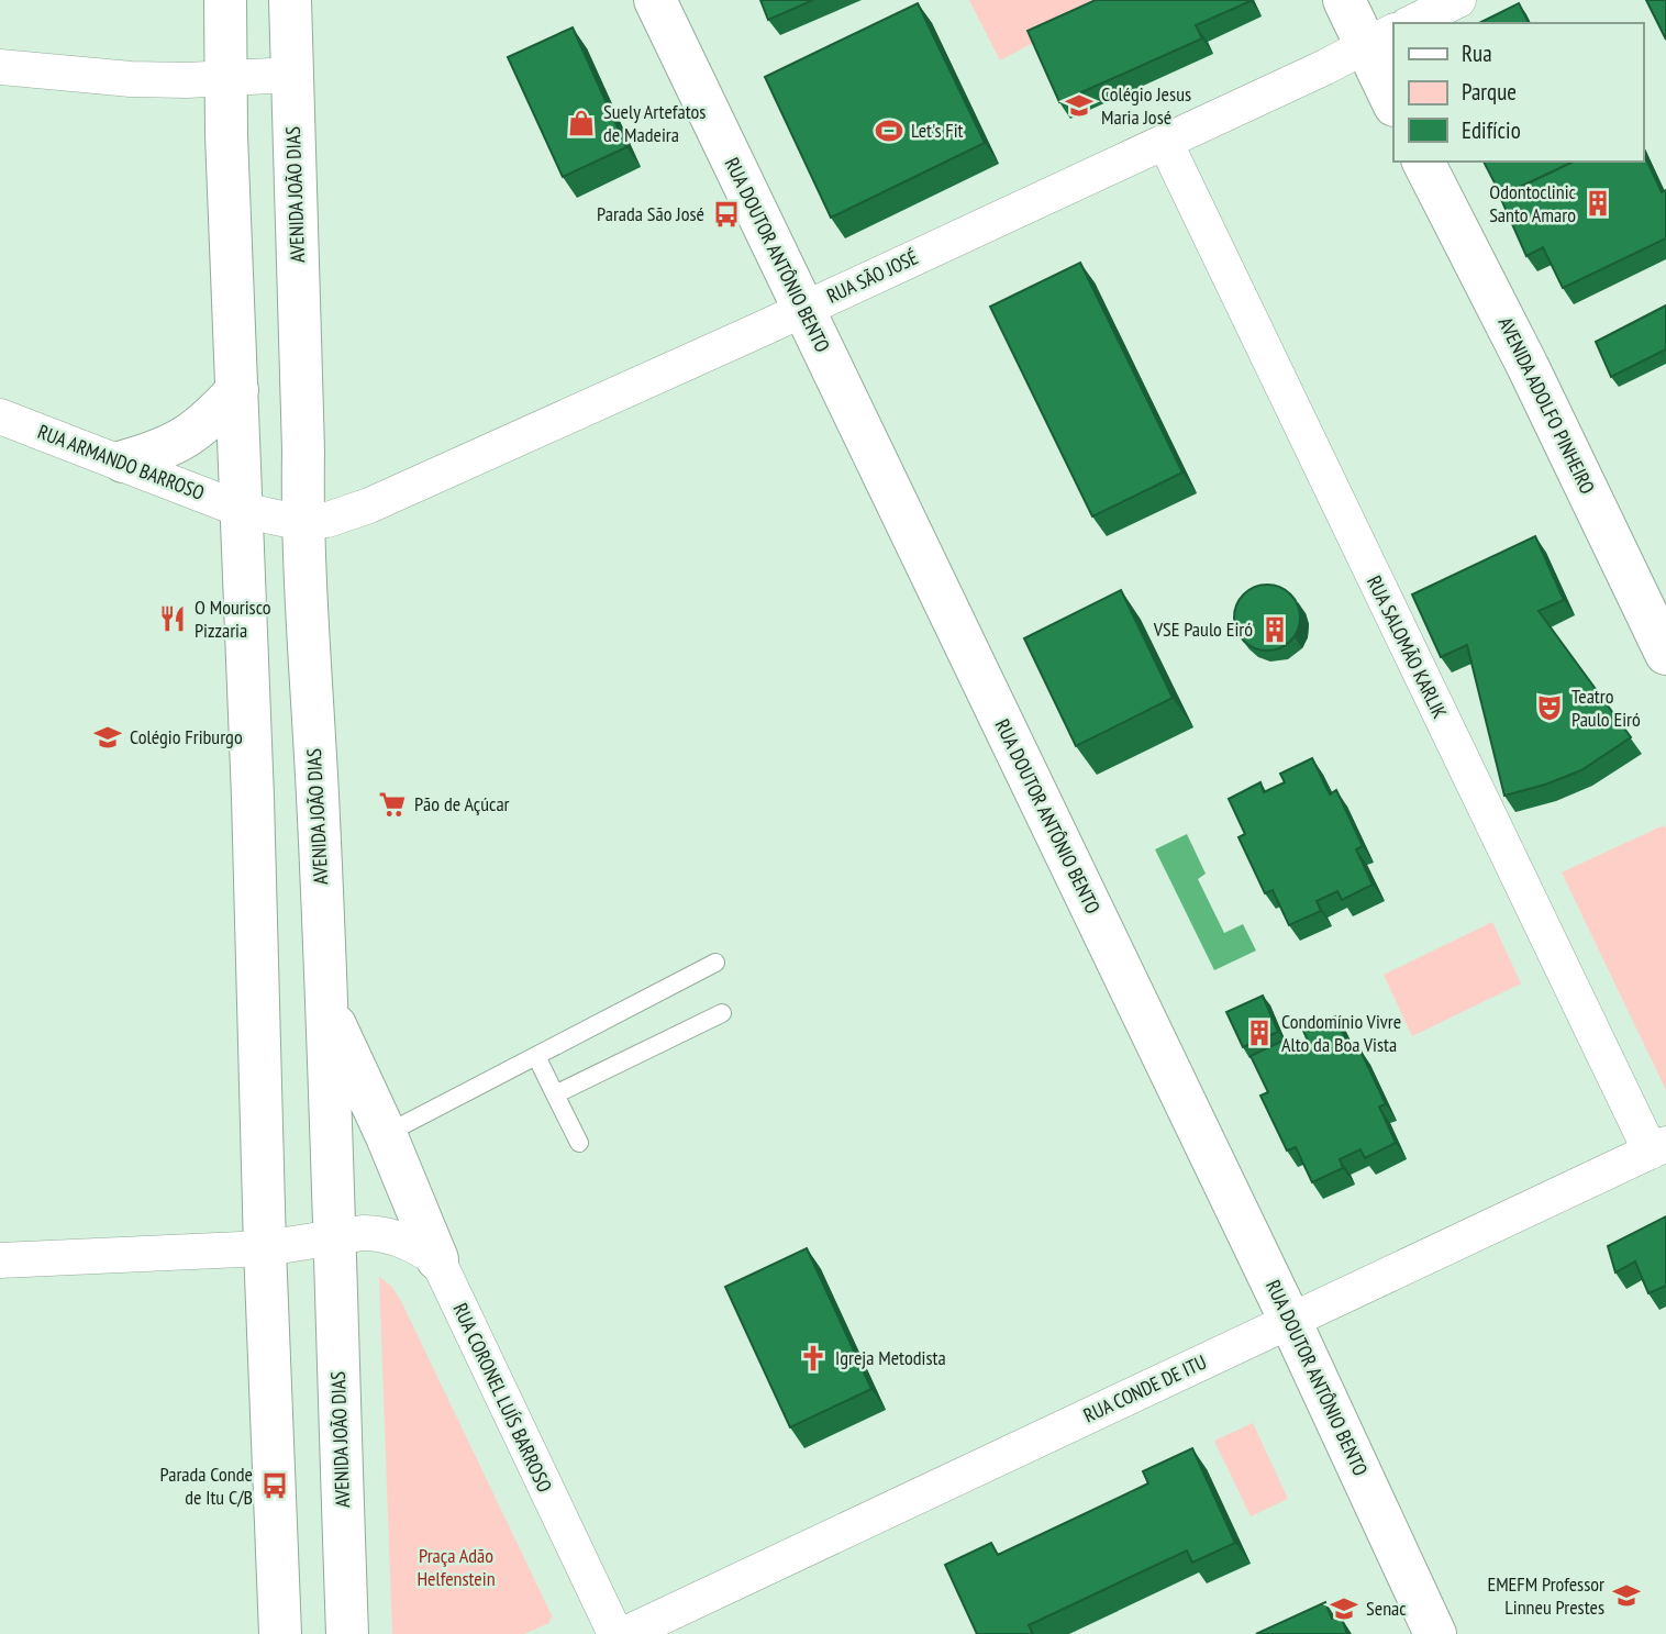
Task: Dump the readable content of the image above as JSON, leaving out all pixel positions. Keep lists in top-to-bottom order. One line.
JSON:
{"streets":{"main road":["AVENIDA JOÃO DIAS","RUA DOUTOR ANTÔNIO BENTO","AVENIDA ADOLFO PINHEIRO"],"street":["RUA SÃO JOSÉ","RUA ARMANDO BARROSO","RUA SALOMÃO KARLIK","RUA CONDE DE ITU","RUA CORONEL LUÍS BARROSO"]},"crossings":[["AVENIDA JOÃO DIAS","RUA SÃO JOSÉ"],["AVENIDA JOÃO DIAS","RUA ARMANDO BARROSO"],["RUA DOUTOR ANTÔNIO BENTO","RUA SÃO JOSÉ"],["RUA DOUTOR ANTÔNIO BENTO","RUA CONDE DE ITU"],["RUA SÃO JOSÉ","RUA ARMANDO BARROSO"],["RUA SÃO JOSÉ","RUA SALOMÃO KARLIK"],["RUA SALOMÃO KARLIK","RUA CONDE DE ITU"]],"parks":["Praça Adão Helfenstein"],"places":{"school or university":["Colégio Jesus Maria José","Colégio Friburgo","EMEFM Professor Linneu Prestes","Senac"],"shop":["Suely Artefatos de Madeira"],"sports":["Let's Fit"],"building":["Odontoclinic Santo Amaro","VSE Paulo Eiró","Condomínio Vivre Alto da Boa Vista"],"bus stop":["Parada São José","Parada Conde de Itu C/B"],"restaurant":["O Mourisco Pizzaria"],"theatre":["Teatro Paulo Eiró"],"supermarket":["Pão de Açúcar"],"church":["Igreja Metodista"]},"legend":["Rua","Parque","Edifício"]}
